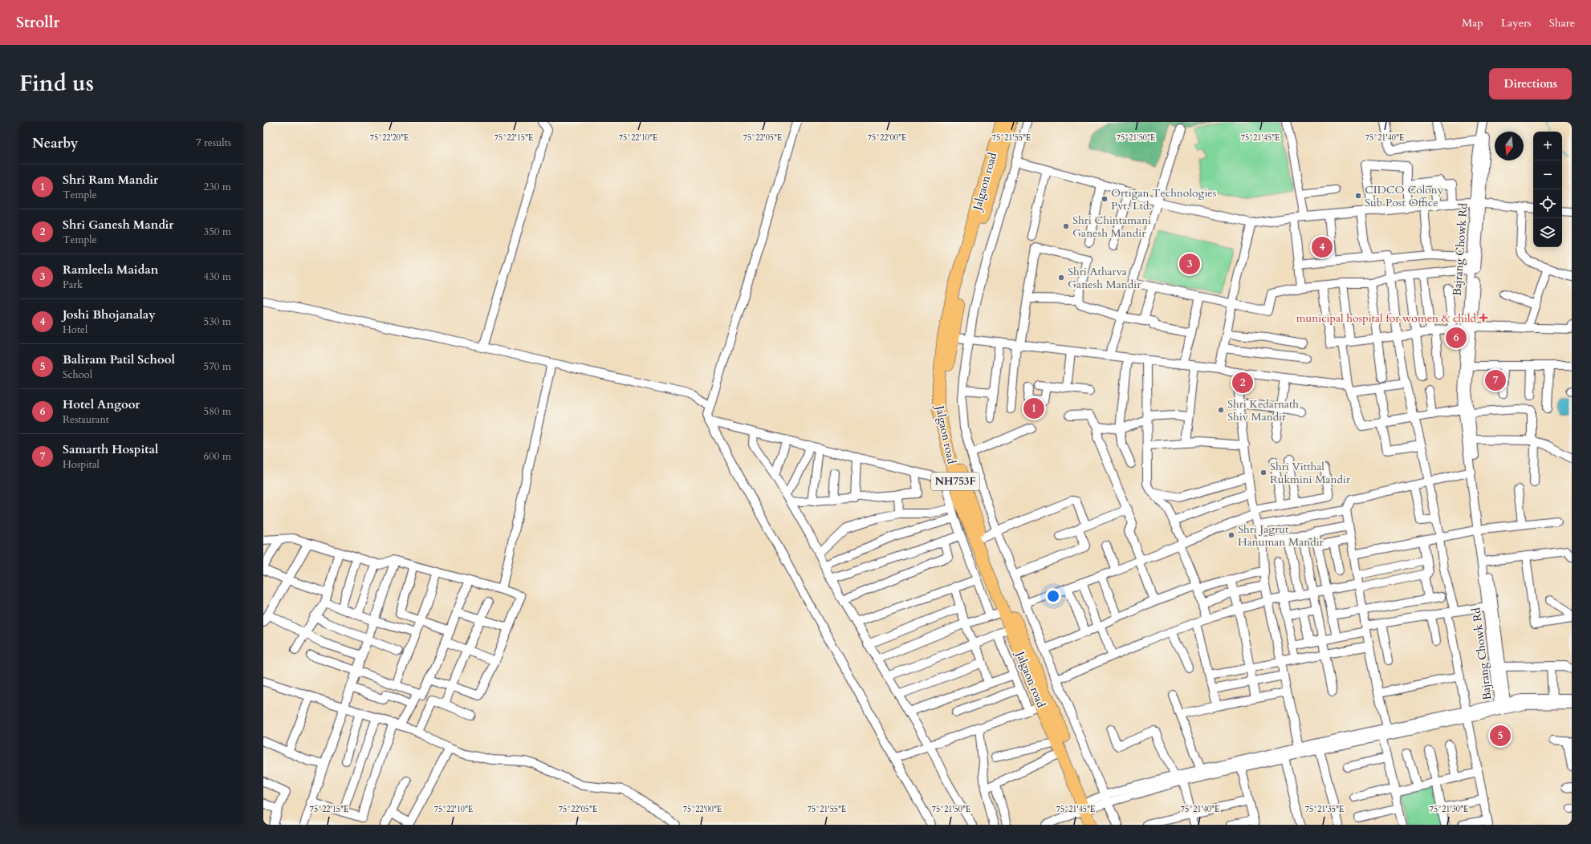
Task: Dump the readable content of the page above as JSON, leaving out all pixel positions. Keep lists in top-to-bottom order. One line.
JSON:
{"streets":{"highway":["Jalgaon road","NH753F"],"street":["Bajrang Chowk Rd"]},"places":{"other":["CIDCO Colony Sub Post Office","Ortigan Technologies Pvt. Ltd.","Shri Chintamani Ganesh Mandir","Shri Atharva Ganesh Mandir","Shri Kedarnath Shiv Mandir","Shri Vitthal Rukmini Mandir","Shri Jagrut Hanuman Mandir"],"health":["municipal hospital for women & child"]},"north":"bottom","page":{"header":"Strollr","nav":["Map","Layers","Share"],"title":"Find us","buttons":"Directions","heading":["Nearby","7 results"],"map_buttons":["+","−"],"list":[{"mark":"1","name":"Shri Ram Mandir","note":"Temple","value":"230 m"},{"mark":"2","name":"Shri Ganesh Mandir","note":"Temple","value":"350 m"},{"mark":"3","name":"Ramleela Maidan","note":"Park","value":"430 m"},{"mark":"4","name":"Joshi Bhojanalay","note":"Hotel","value":"530 m"},{"mark":"5","name":"Baliram Patil School","note":"School","value":"570 m"},{"mark":"6","name":"Hotel Angoor","note":"Restaurant","value":"580 m"},{"mark":"7","name":"Samarth Hospital","note":"Hospital","value":"600 m"}],"pins":["4","3","6","7","2","1","5"]},"coordinates":["75°22'20\"E","75°22'15\"E","75°22'10\"E","75°22'05\"E","75°22'00\"E","75°21'55\"E","75°21'50\"E","75°21'45\"E","75°21'40\"E","75°21'35\"E","75°21'30\"E"]}
